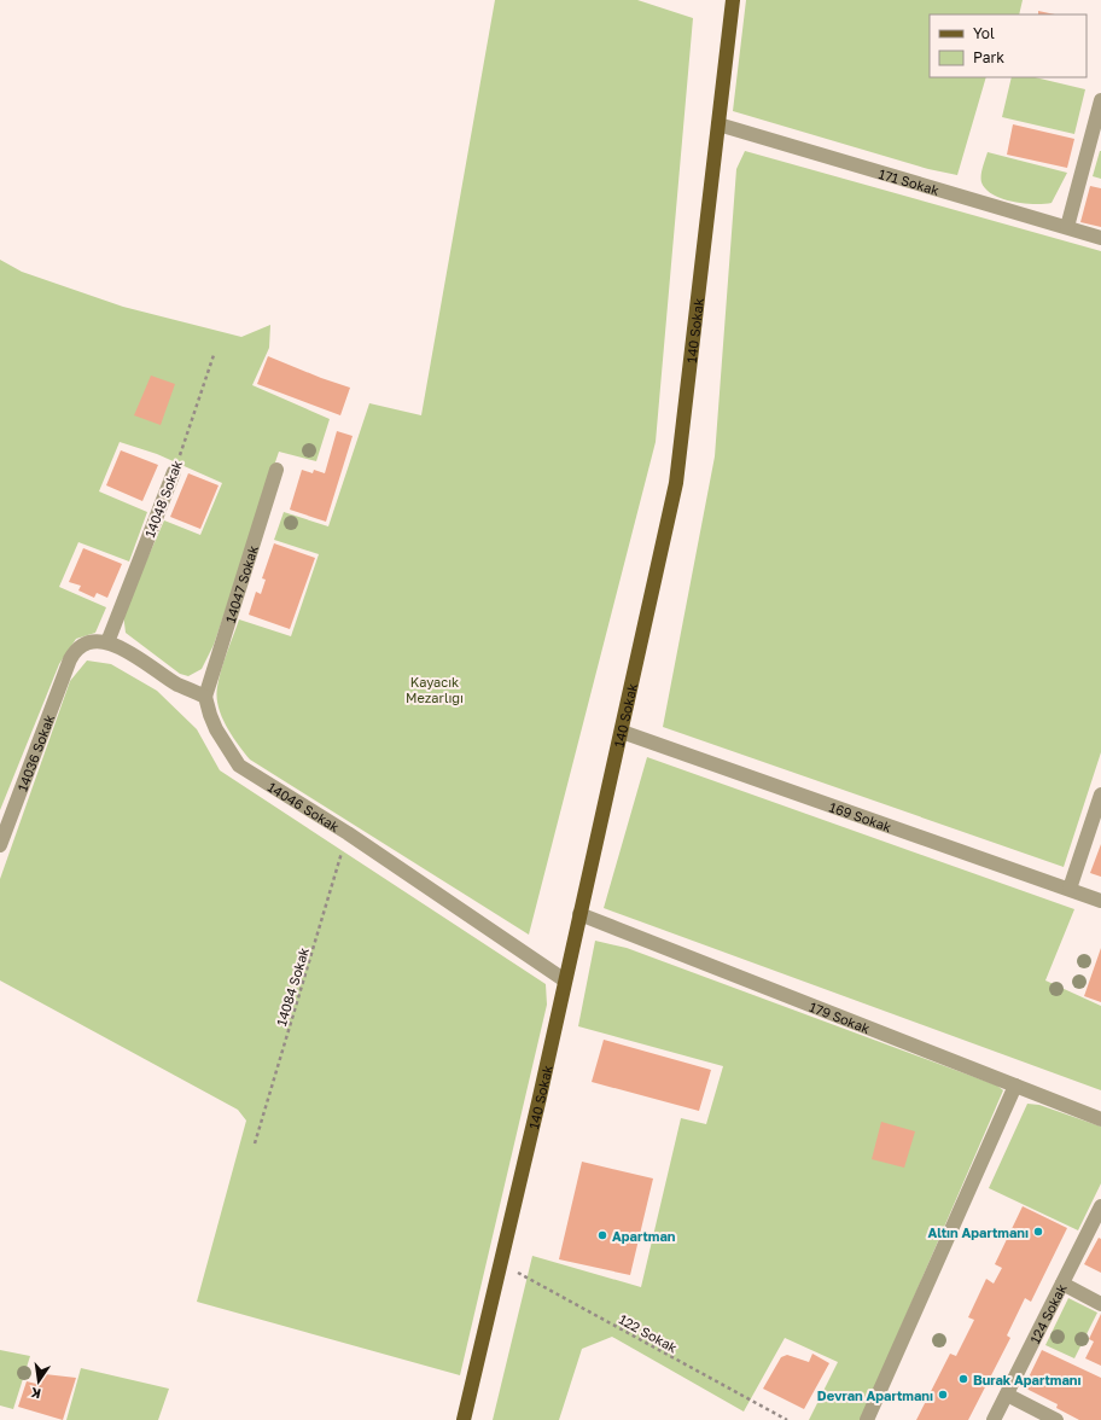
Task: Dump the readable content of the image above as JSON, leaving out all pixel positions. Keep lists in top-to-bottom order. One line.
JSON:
{"streets":{"main road":["140 Sokak"],"street":["171 Sokak","14048 Sokak","14047 Sokak","14036 Sokak","14046 Sokak","169 Sokak","179 Sokak","124 Sokak"],"path":["14084 Sokak","122 Sokak"]},"crossings":[["171 Sokak","140 Sokak"],["140 Sokak","14046 Sokak"],["140 Sokak","169 Sokak"],["140 Sokak","179 Sokak"],["140 Sokak","122 Sokak"],["14048 Sokak","14036 Sokak"],["14047 Sokak","14046 Sokak"],["14046 Sokak","14084 Sokak"]],"parks":["Kayacık Mezarlığı"],"places":["Altın Apartmanı","Apartman","Burak Apartmanı","Devran Apartmanı"],"legend":["Yol","Park"],"north":"bottom"}
